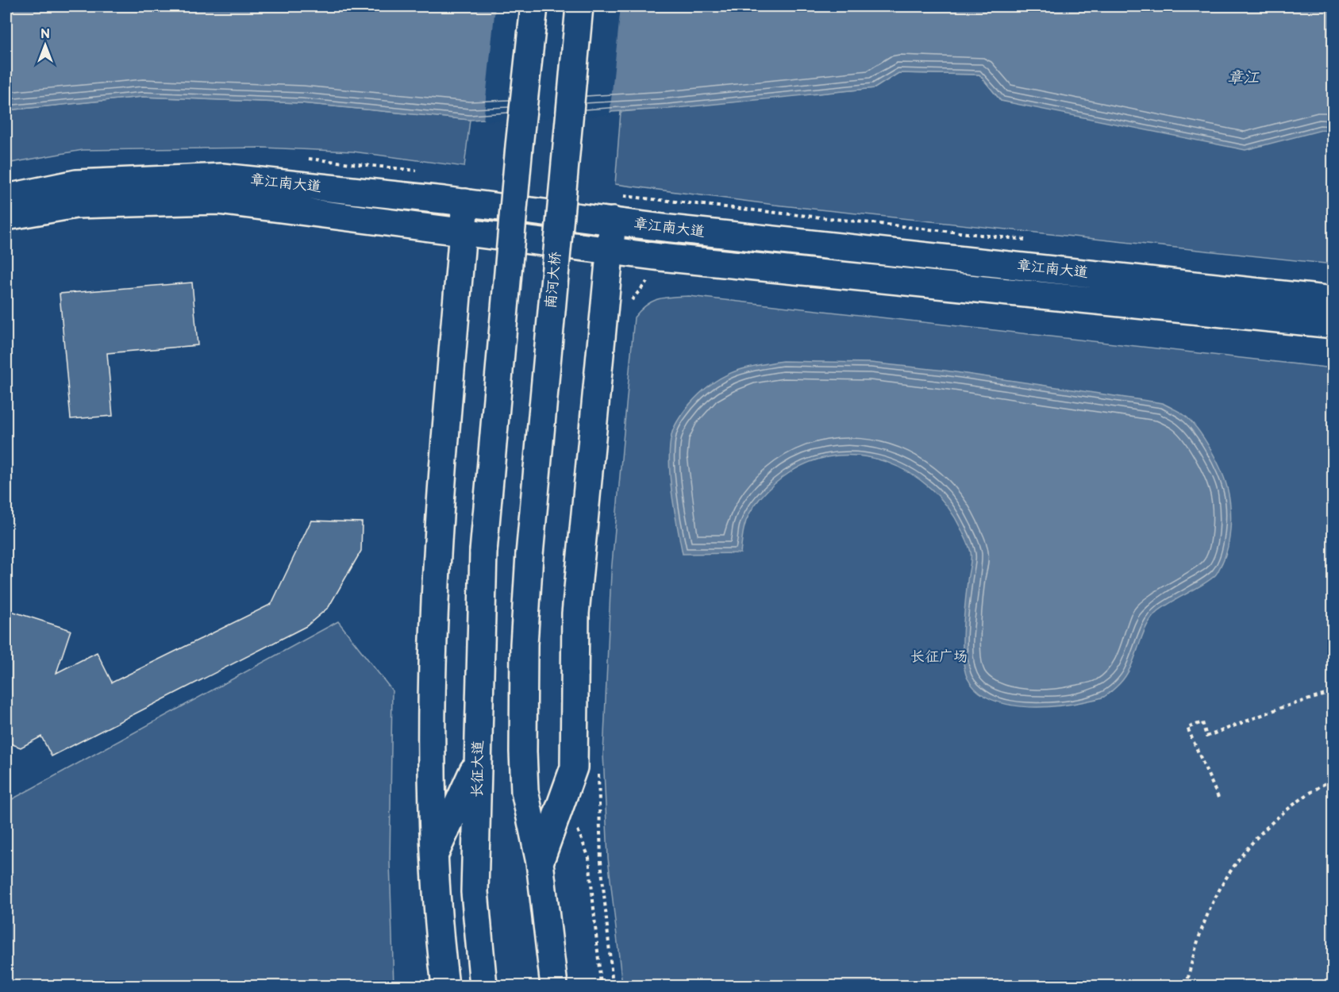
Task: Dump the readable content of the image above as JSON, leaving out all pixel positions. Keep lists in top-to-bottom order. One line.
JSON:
{"streets":{"main road":["章江南大道","南河大桥","长征大道"]},"water":["章江"],"parks":["长征广场"],"north":"top"}
